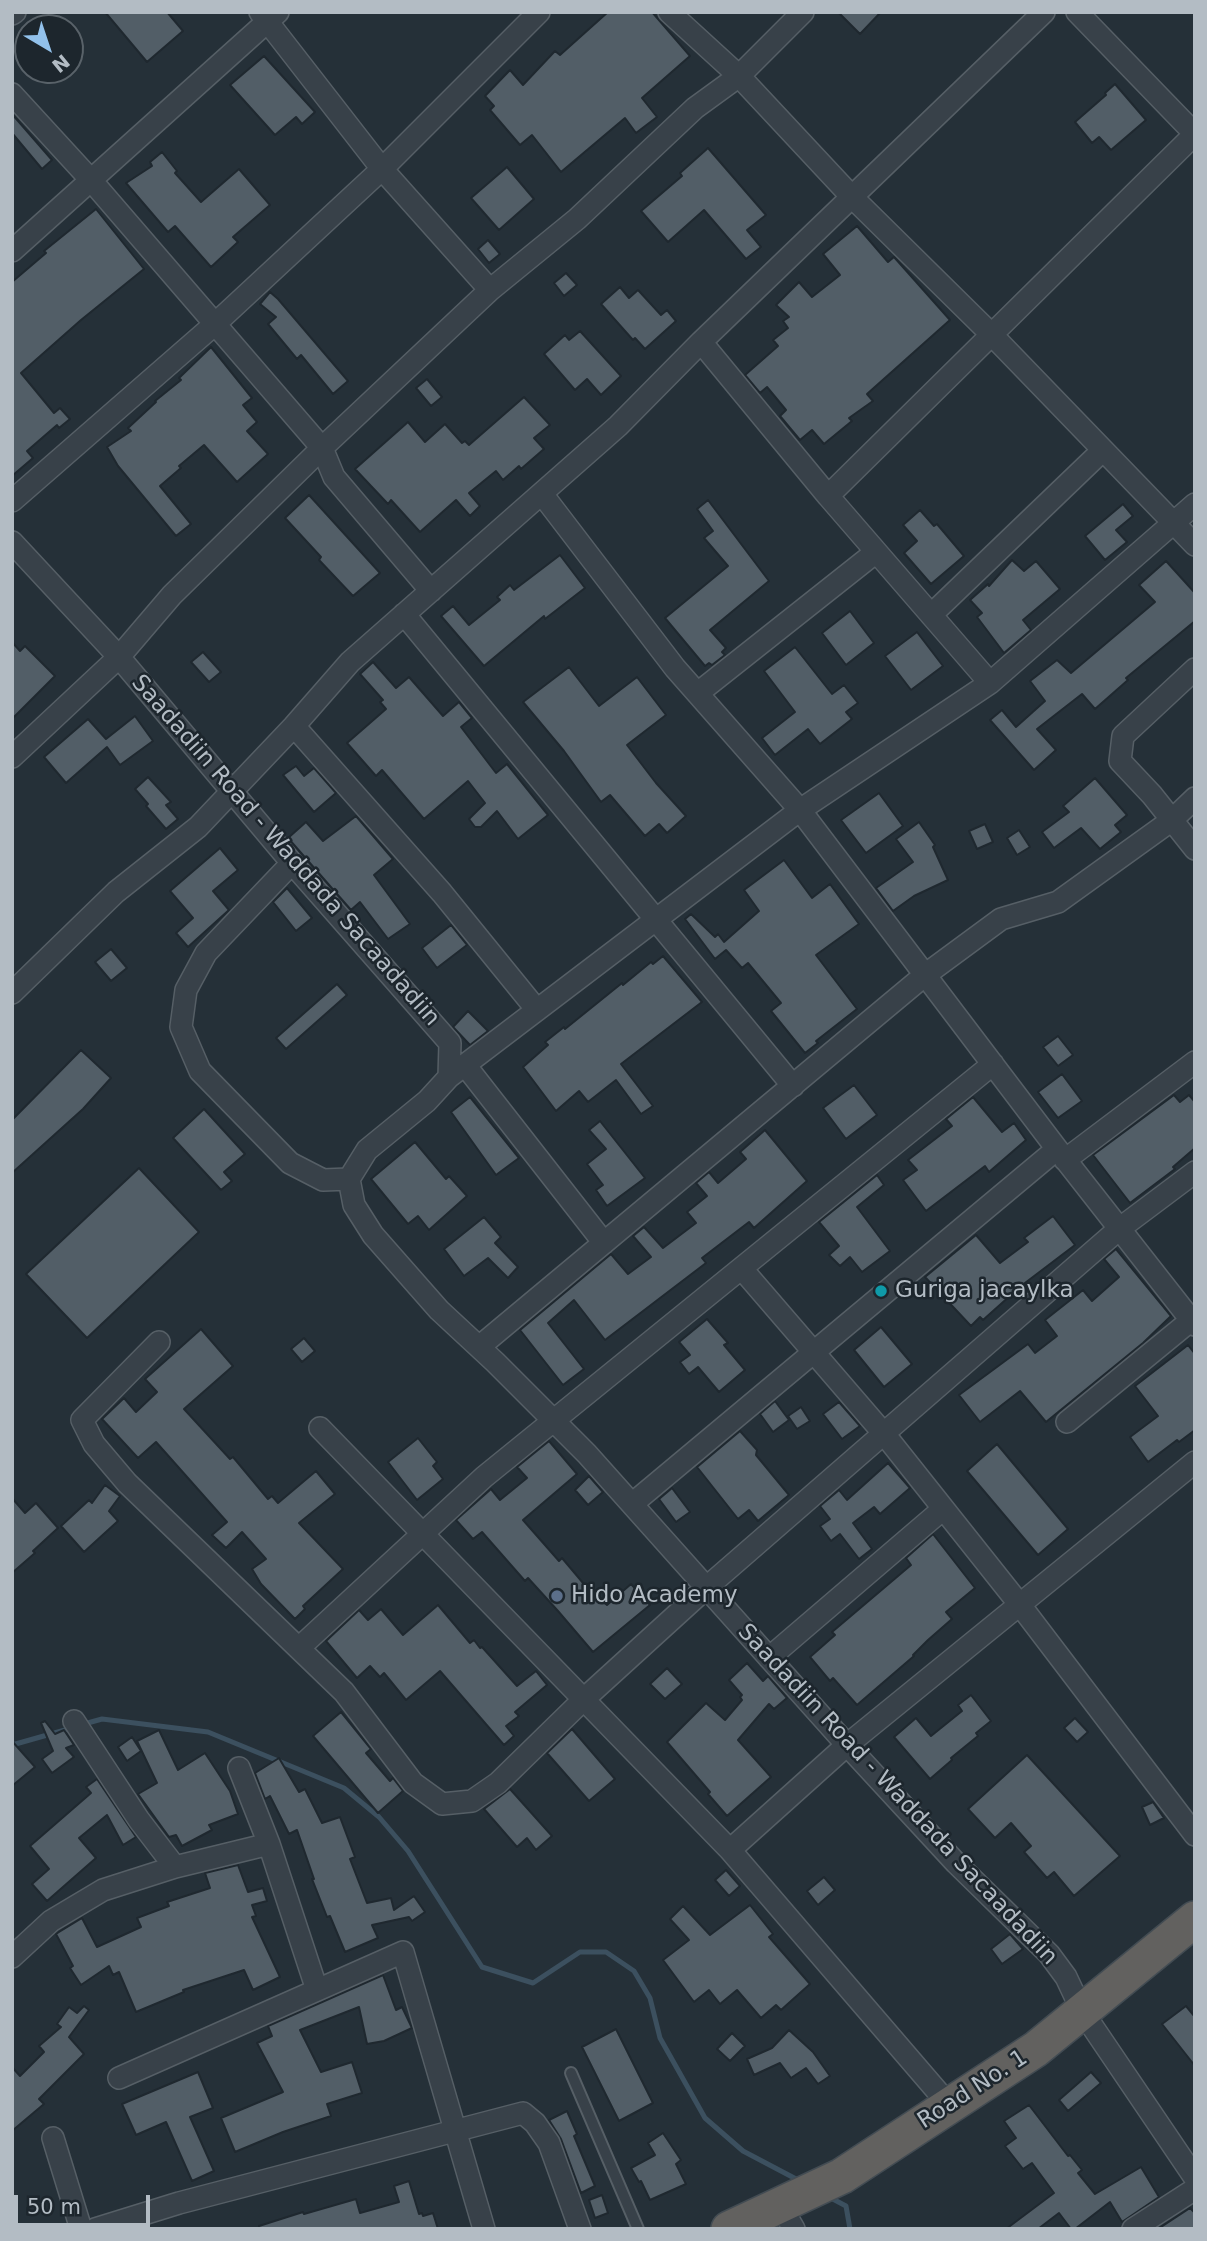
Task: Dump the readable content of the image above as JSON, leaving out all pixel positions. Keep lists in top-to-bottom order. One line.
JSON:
{"streets":{"highway":["Road No. 1"],"street":["Saadadiin Road - Waddada Sacaadadiin"]},"crossings":[["Saadadiin Road - Waddada Sacaadadiin","Road No. 1"]],"places":["Guriga jacaylka","Hido Academy"],"scale_bar":"50 m","north":"bottom right"}
